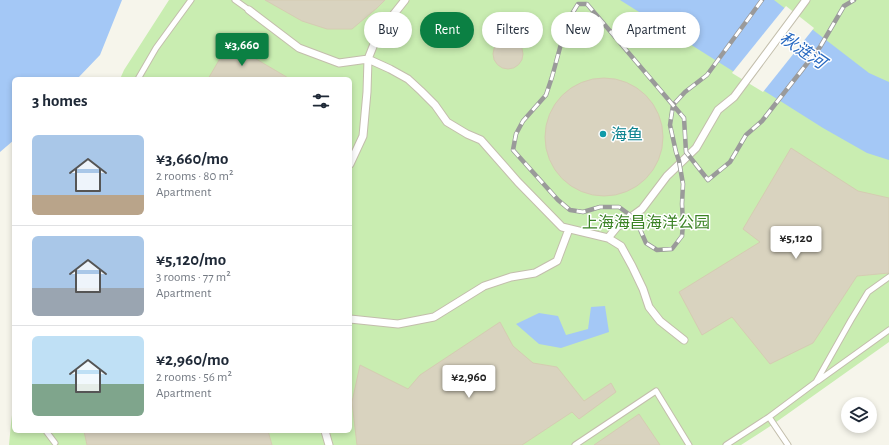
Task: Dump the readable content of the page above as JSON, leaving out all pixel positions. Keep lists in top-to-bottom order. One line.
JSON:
{"water":["秋涟河"],"parks":["上海海昌海洋公园"],"places":["海鱼"],"page":{"chip":["Buy","Rent","Filters","New","Apartment"],"price":["¥3,660","¥5,120","¥2,960"],"heading":"3 homes","list":[{"name":"¥3,660/mo","note":"2 rooms · 80 m² · Apartment"},{"name":"¥5,120/mo","note":"3 rooms · 77 m² · Apartment"},{"name":"¥2,960/mo","note":"2 rooms · 56 m² · Apartment"}]}}
